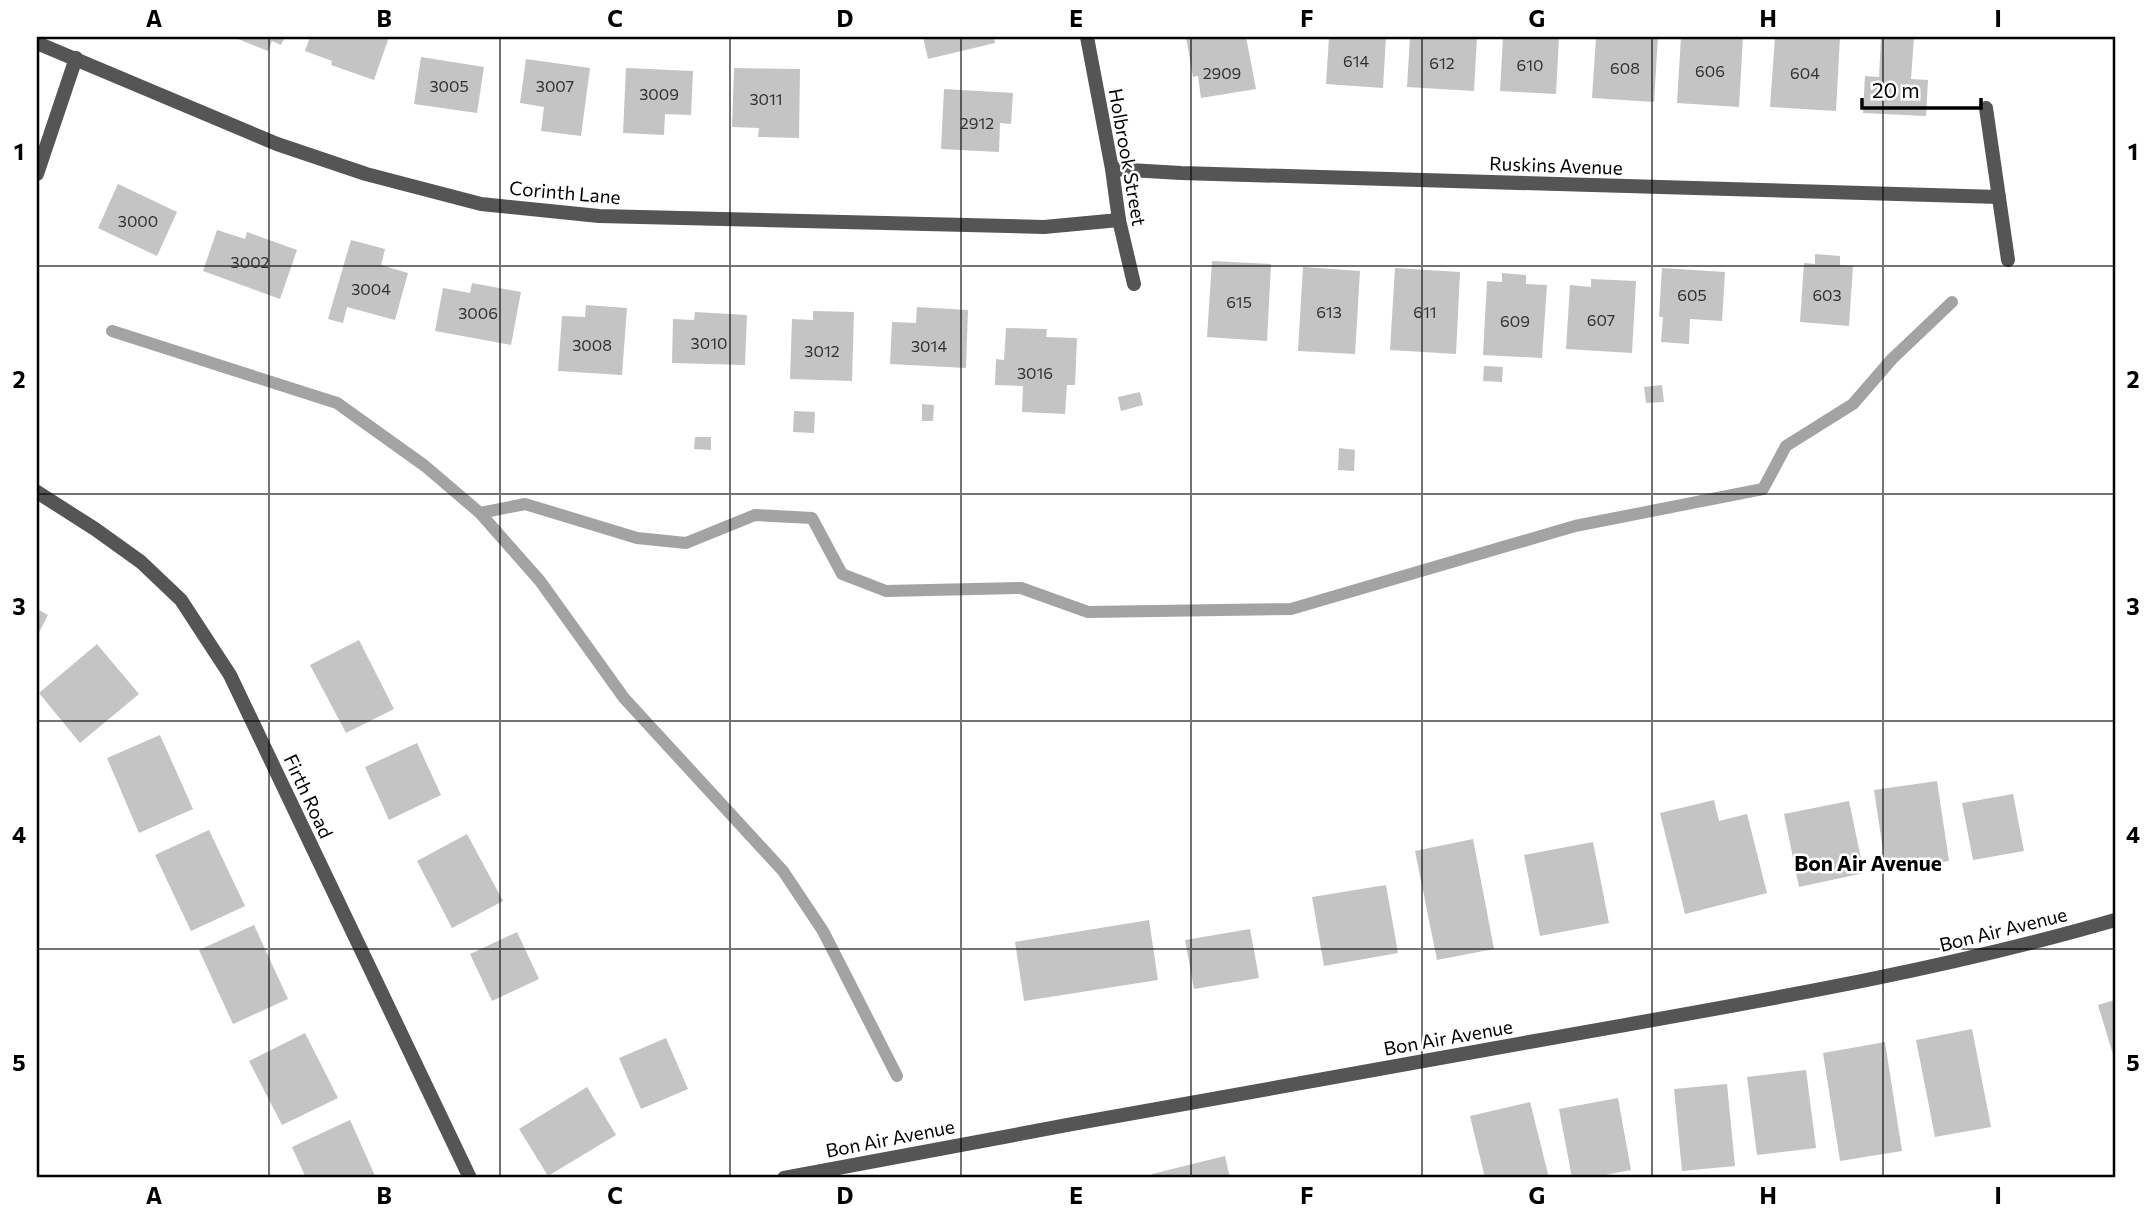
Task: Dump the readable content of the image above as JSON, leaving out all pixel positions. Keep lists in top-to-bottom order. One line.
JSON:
{"streets":{"street":["Holbrook Street","Ruskins Avenue","Corinth Lane","Firth Road","Bon Air Avenue"]},"crossings":[["Holbrook Street","Ruskins Avenue"],["Holbrook Street","Corinth Lane"]],"districts":["Bon Air Avenue"],"house_numbers":["614","612","610","608","606","2909","604","3005","3007","3009","3011","2912","3000","3002","3004","605","603","615","613","611","3006","607","609","3010","3008","3014","3012","3016"],"scale_bar":"20 m","grid":{"columns":["A","B","C","D","E","F","G","H","I"],"rows":["1","2","3","4","5"]}}
